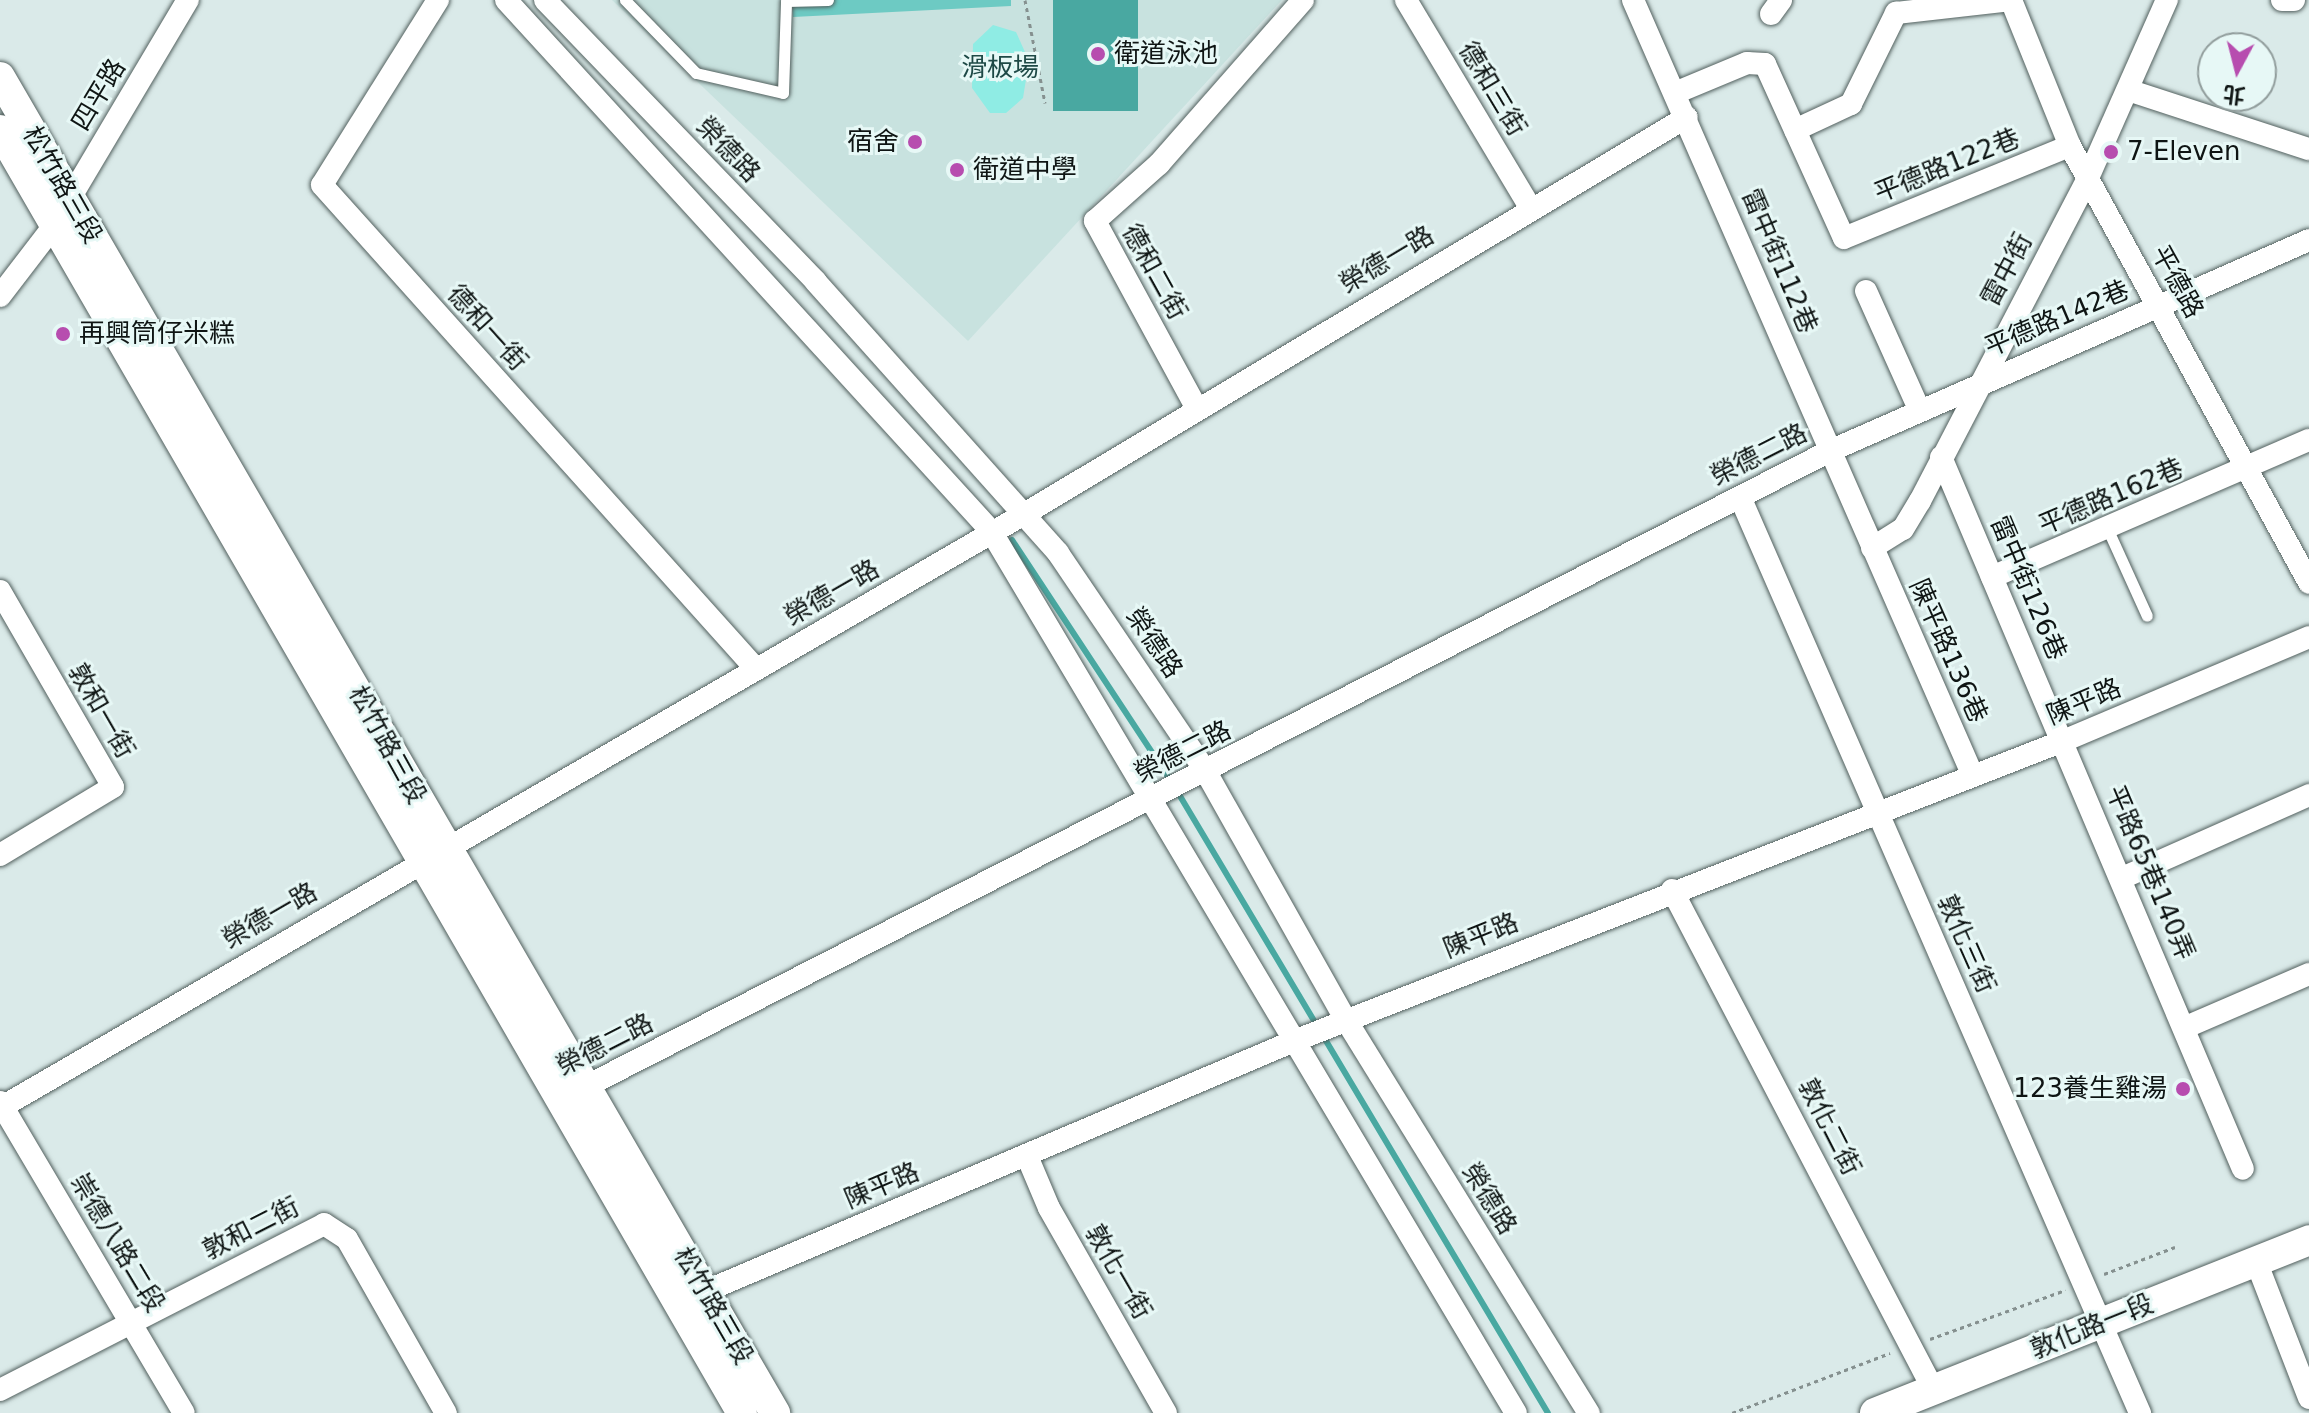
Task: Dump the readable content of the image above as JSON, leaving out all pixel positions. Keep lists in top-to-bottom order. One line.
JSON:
{"streets":{"street":["德和三街","四平路","榮德路","平德路122巷","松竹路三段","榮德一路","雷中街112巷","雷中街","德和二街","平德路","平德路142巷","德和一街","榮德二路","平德路162巷","雷中街126巷","陳平路136巷","陳平路","敦和一街","平路65巷140弄","敦化三街","敦化二街","敦和二街","崇德八路二段","敦化一街","敦化路一段"]},"crossings":[["德和三街","榮德一路"],["四平路","松竹路三段"],["榮德路","榮德一路"],["榮德路","榮德二路"],["榮德路","陳平路"],["平德路122巷","平德路"],["松竹路三段","榮德一路"],["松竹路三段","榮德二路"],["松竹路三段","陳平路"],["榮德一路","雷中街112巷"],["榮德一路","德和二街"],["榮德一路","德和一街"],["榮德一路","崇德八路二段"],["雷中街112巷","雷中街"],["雷中街112巷","榮德二路"],["雷中街112巷","陳平路136巷"],["雷中街","平德路"],["雷中街","平德路142巷"],["雷中街","雷中街126巷"],["雷中街","陳平路136巷"],["平德路","平德路142巷"],["平德路","平德路162巷"],["榮德二路","敦化三街"],["平德路162巷","雷中街126巷"],["雷中街126巷","陳平路"],["雷中街126巷","平路65巷140弄"],["陳平路136巷","陳平路"],["陳平路","平路65巷140弄"],["陳平路","敦化三街"],["陳平路","敦化二街"],["陳平路","敦化一街"],["敦化三街","敦化路一段"],["敦化二街","敦化路一段"],["敦和二街","崇德八路二段"]],"parks":["滑板場"],"places":["衛道泳池","宿舍","7-Eleven","衛道中學","再興筒仔米糕","123養生雞湯"],"north":"bottom"}
